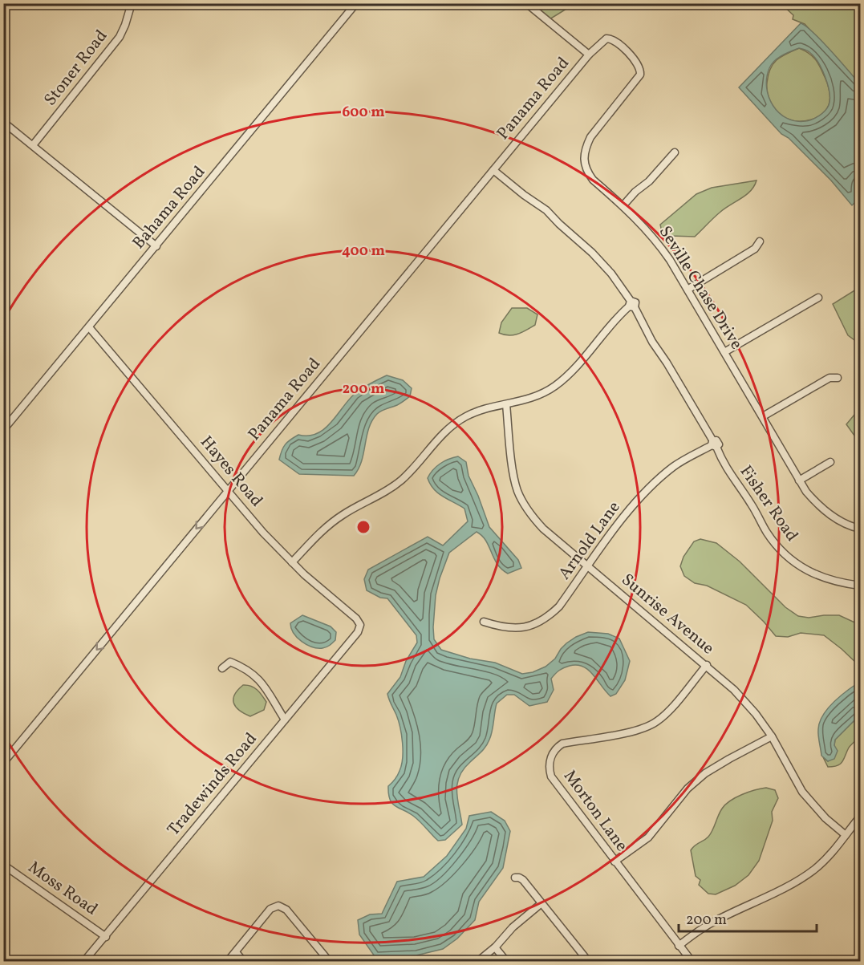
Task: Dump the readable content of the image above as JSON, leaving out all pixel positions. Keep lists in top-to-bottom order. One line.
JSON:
{"streets":{"street":["Stoner Road","Panama Road","Bahama Road","Seville Chase Drive","Hayes Road","Fisher Road","Arnold Lane","Sunrise Avenue","Tradewinds Road","Morton Lane","Moss Road"]},"crossings":[["Panama Road","Seville Chase Drive"],["Panama Road","Hayes Road"],["Panama Road","Fisher Road"],["Bahama Road","Hayes Road"],["Hayes Road","Tradewinds Road"],["Fisher Road","Arnold Lane"],["Arnold Lane","Sunrise Avenue"],["Sunrise Avenue","Morton Lane"],["Tradewinds Road","Moss Road"]],"one_way":["Panama Road"],"scale_bar":"200 m","rings":["600 m","400 m","200 m"]}
